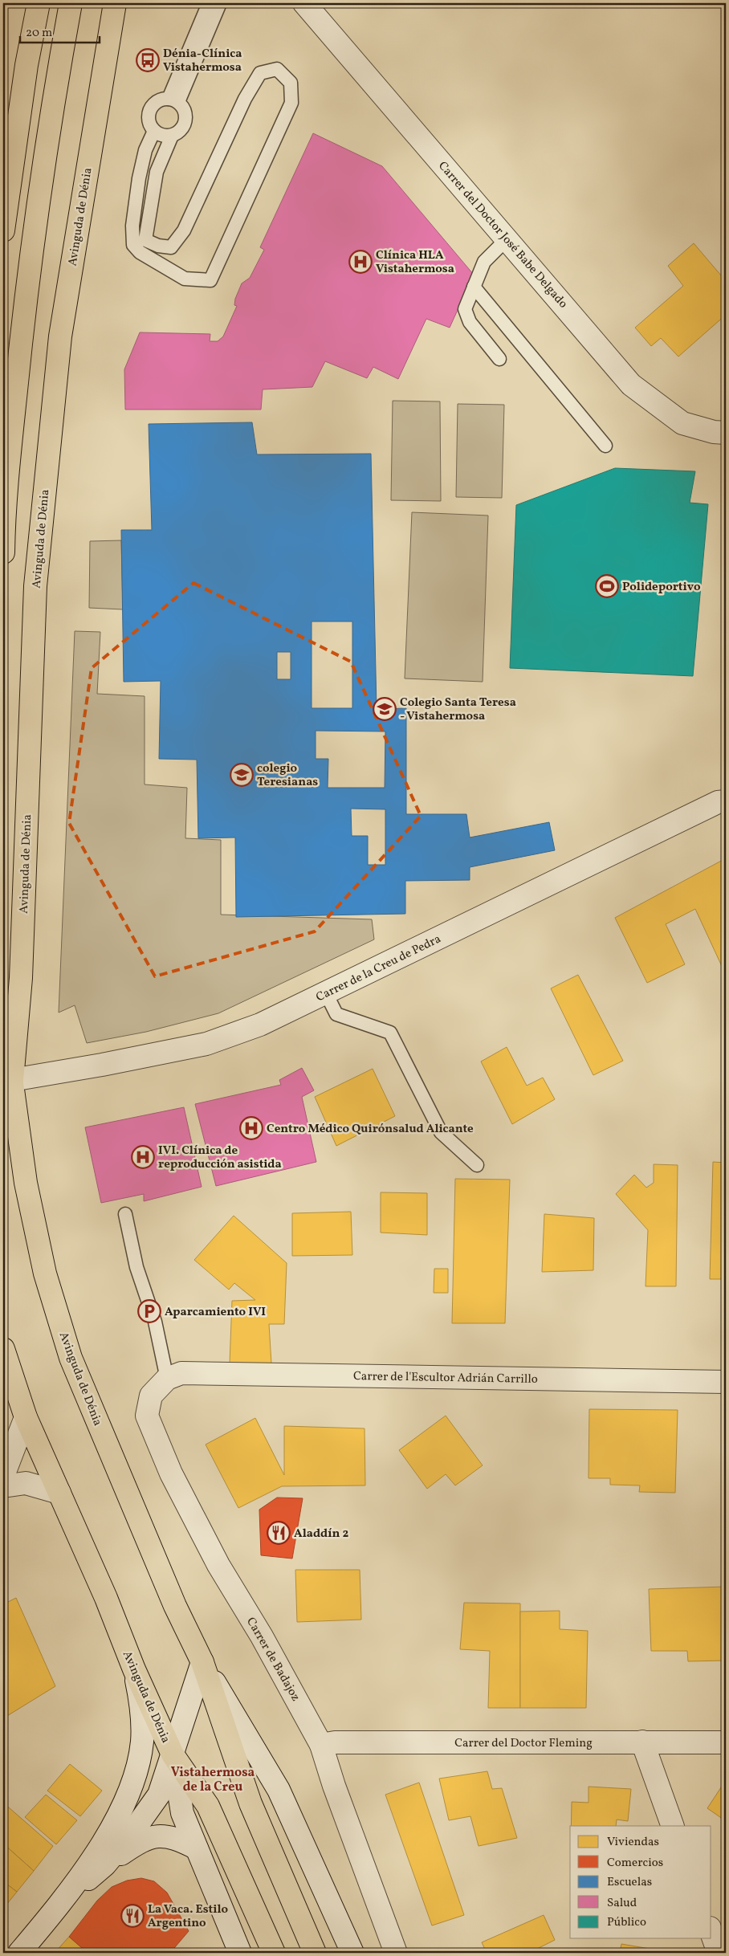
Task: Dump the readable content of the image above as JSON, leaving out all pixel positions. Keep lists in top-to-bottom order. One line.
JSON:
{"streets":{"main road":["Avinguda de Dénia"],"street":["Carrer del Doctor José Babe Delgado","Carrer de la Creu de Pedra","Carrer de l'Escultor Adrián Carrillo","Carrer de Badajoz","Carrer del Doctor Fleming"]},"crossings":[["Avinguda de Dénia","Carrer de la Creu de Pedra"],["Carrer de l'Escultor Adrián Carrillo","Carrer de Badajoz"],["Carrer de Badajoz","Carrer del Doctor Fleming"]],"districts":["Vistahermosa de la Creu"],"places":{"bus stop":["Dénia-Clínica Vistahermosa"],"hospital":["Clínica HLA Vistahermosa","Centro Médico Quirónsalud Alicante","IVI. Clínica de reproducción asistida"],"sports":["Polideportivo"],"school or university":["Colegio Santa Teresa - Vistahermosa","colegio Teresianas"],"parking":["Aparcamiento IVI"],"restaurant":["Aladdín 2","La Vaca. Estilo Argentino"]},"legend":["Viviendas","Comercios","Escuelas","Salud","Público"],"scale_bar":"20 m"}
